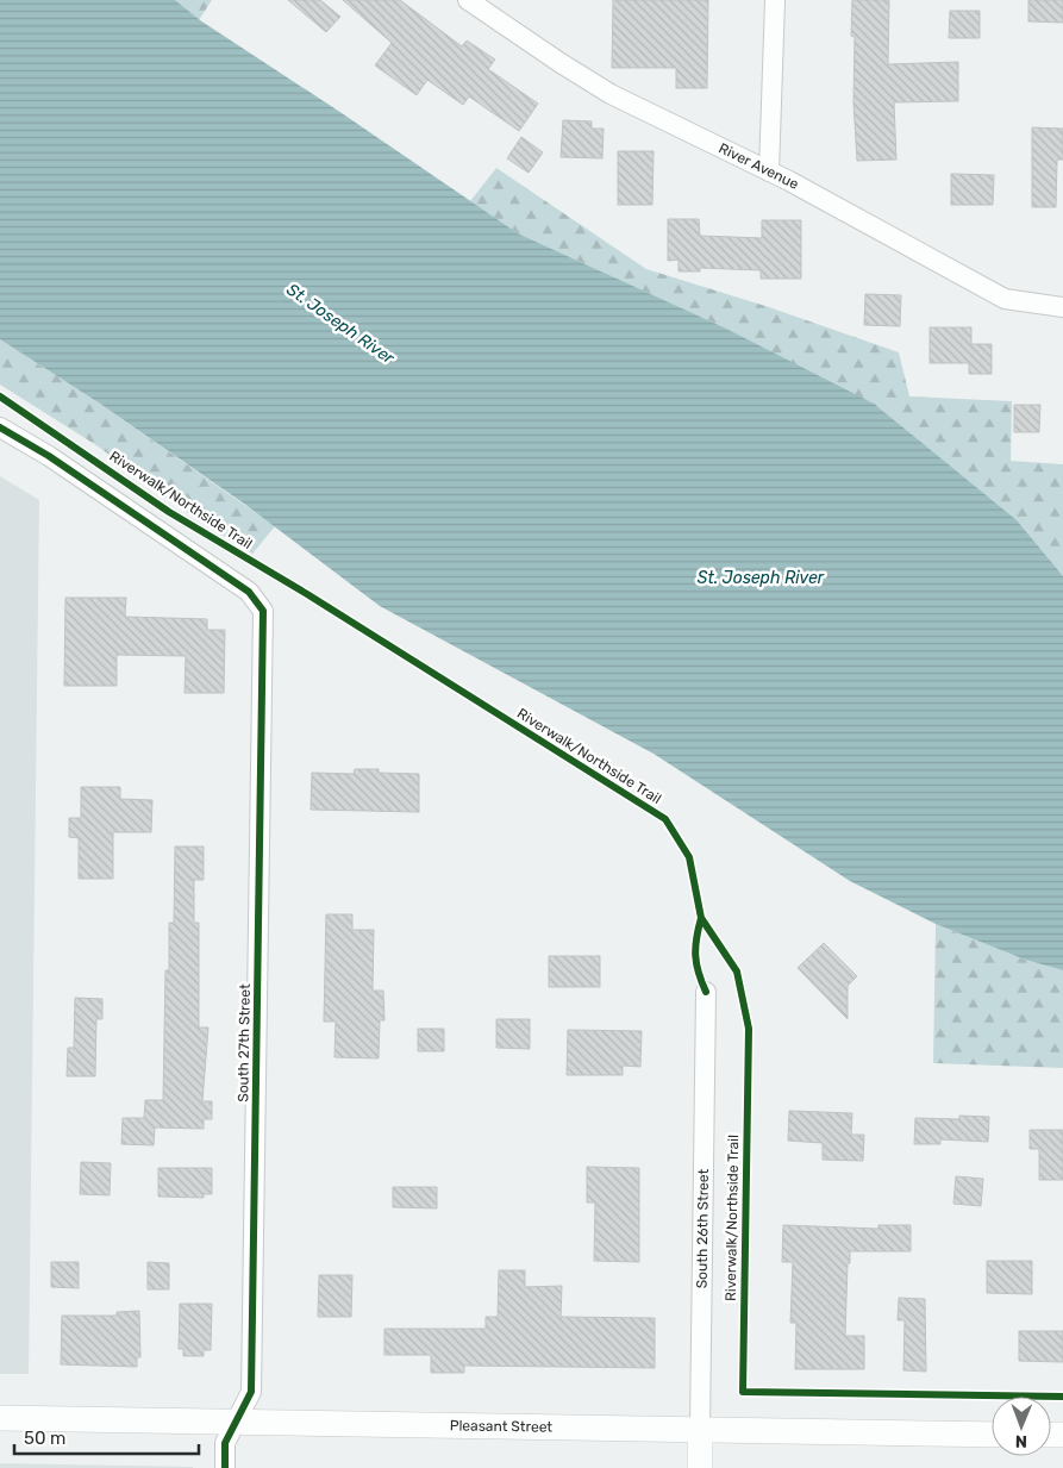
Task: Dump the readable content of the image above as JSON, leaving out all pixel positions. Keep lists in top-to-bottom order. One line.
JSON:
{"streets":{"street":["River Avenue","South 27th Street","South 26th Street","Pleasant Street"],"cycle path":["Riverwalk/Northside Trail"]},"crossings":[["South 27th Street","Pleasant Street"],["South 26th Street","Pleasant Street"]],"water":["St. Joseph River"],"scale_bar":"50 m","north":"bottom"}
